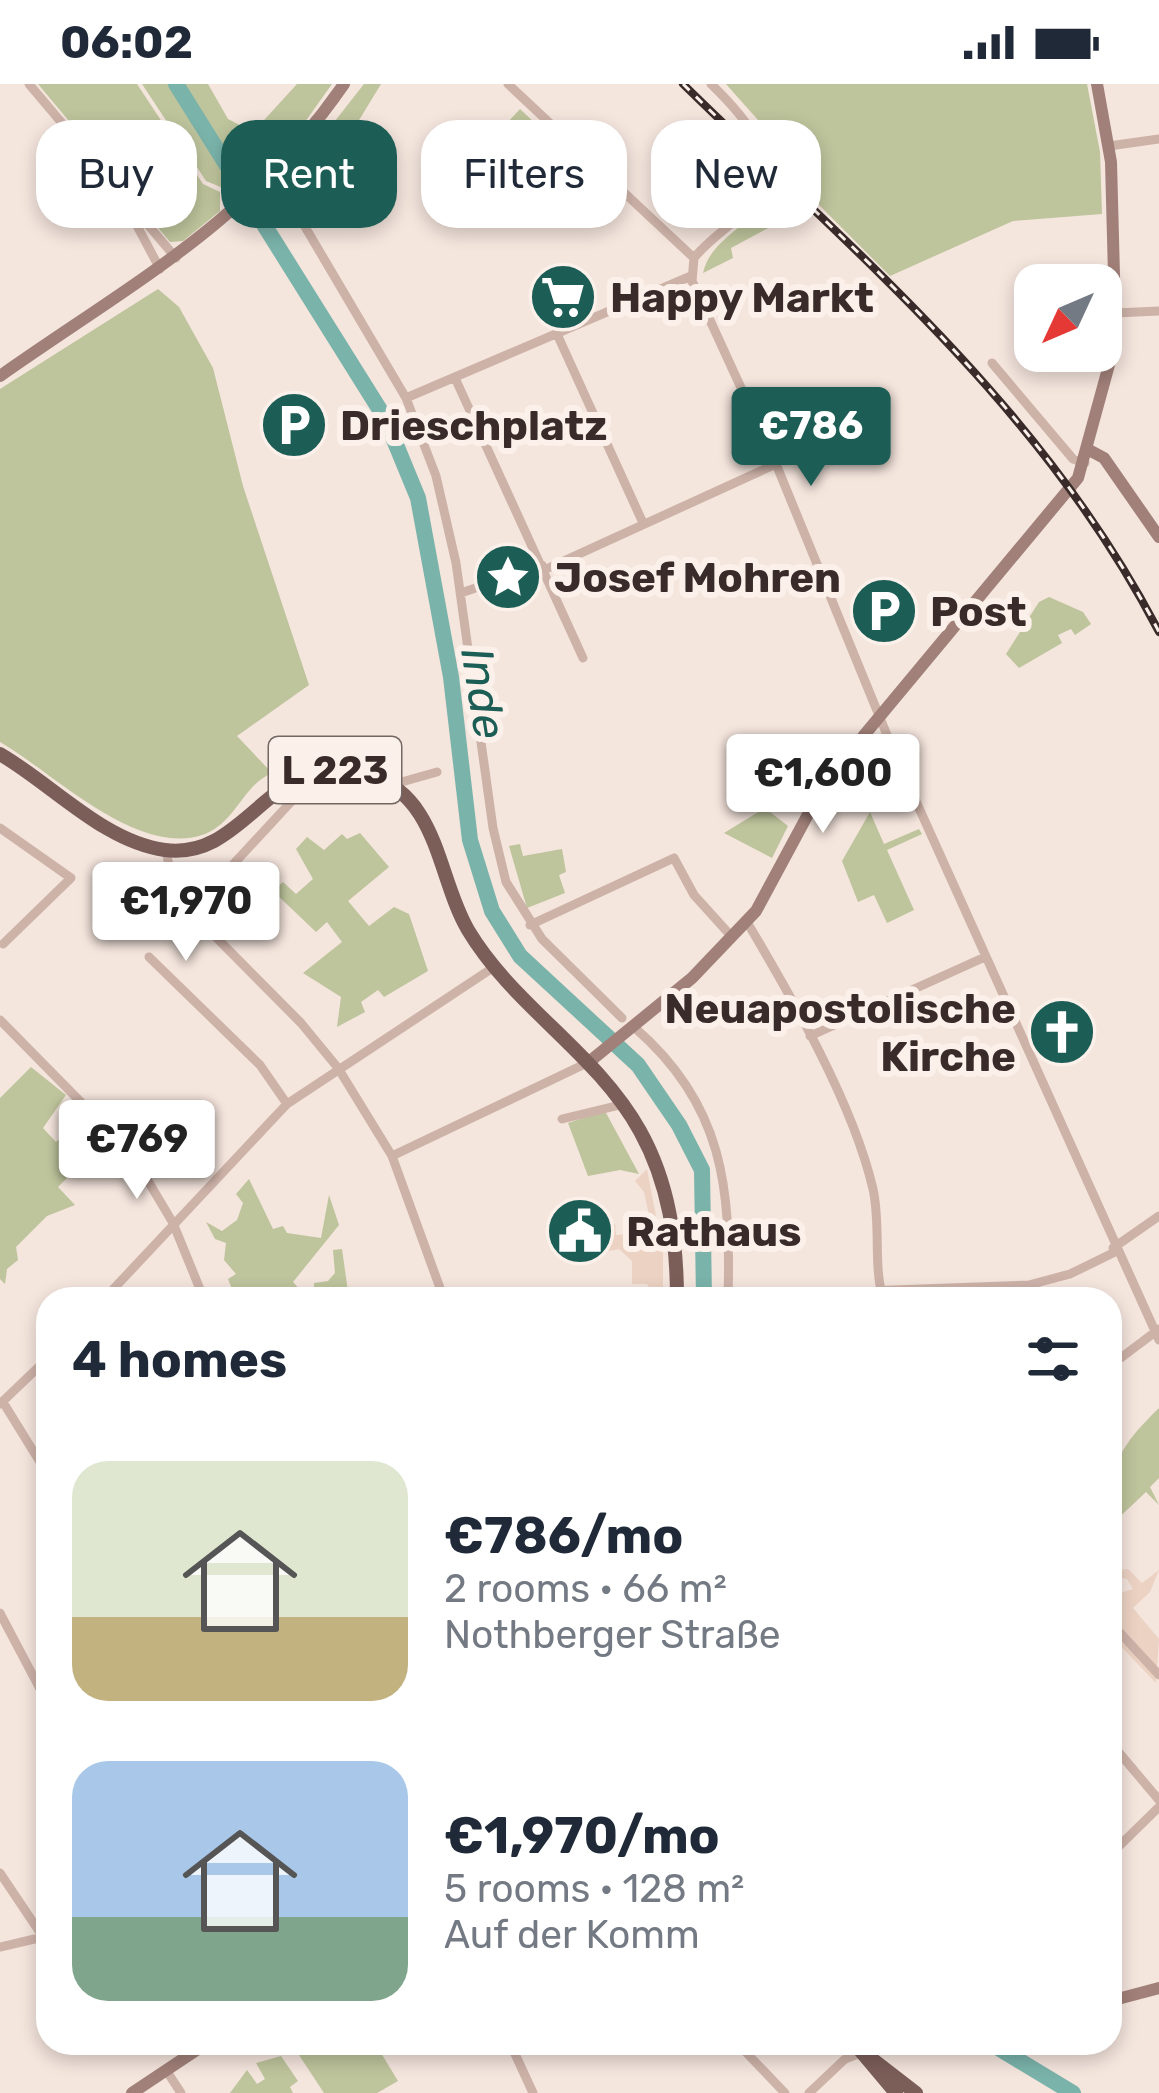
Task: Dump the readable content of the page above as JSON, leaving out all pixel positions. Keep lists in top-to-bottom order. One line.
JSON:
{"streets":{"main road":["L 223"]},"water":["Inde"],"places":{"supermarket":["Happy Markt"],"parking":["Drieschplatz","Post"],"place":["Josef Mohren"],"church":["Neuapostolische Kirche"],"public building":["Rathaus"]},"north":"bottom left","page":{"status":"06:02","chip":["Buy","Rent","Filters","New"],"price":["€786","€1,600","€1,970","€769"],"heading":"4 homes","list":[{"name":"€786/mo","note":"2 rooms · 66 m² · Nothberger Straße"},{"name":"€1,970/mo","note":"5 rooms · 128 m² · Auf der Komm"}]}}
